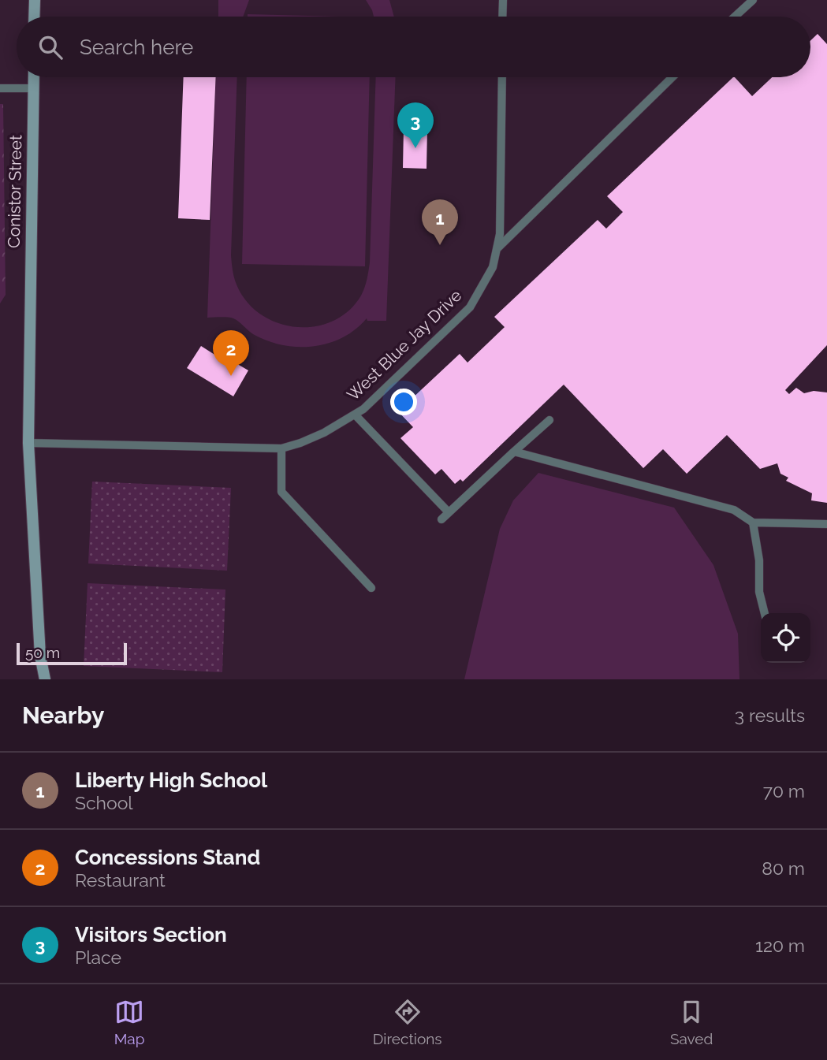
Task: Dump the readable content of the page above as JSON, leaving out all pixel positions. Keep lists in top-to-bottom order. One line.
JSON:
{"streets":{"main road":["Conistor Street"],"lane":["West Blue Jay Drive"]},"crossings":[["Conistor Street","West Blue Jay Drive"]],"scale_bar":"50 m","page":{"search":"Search here","pins":["3","1","2"],"scale":"50 m","heading":["Nearby","3 results"],"list":[{"mark":"1","name":"Liberty High School","note":"School","value":"70 m"},{"mark":"2","name":"Concessions Stand","note":"Restaurant","value":"80 m"},{"mark":"3","name":"Visitors Section","note":"Place","value":"120 m"}],"nav":["Map","Directions","Saved"]}}
